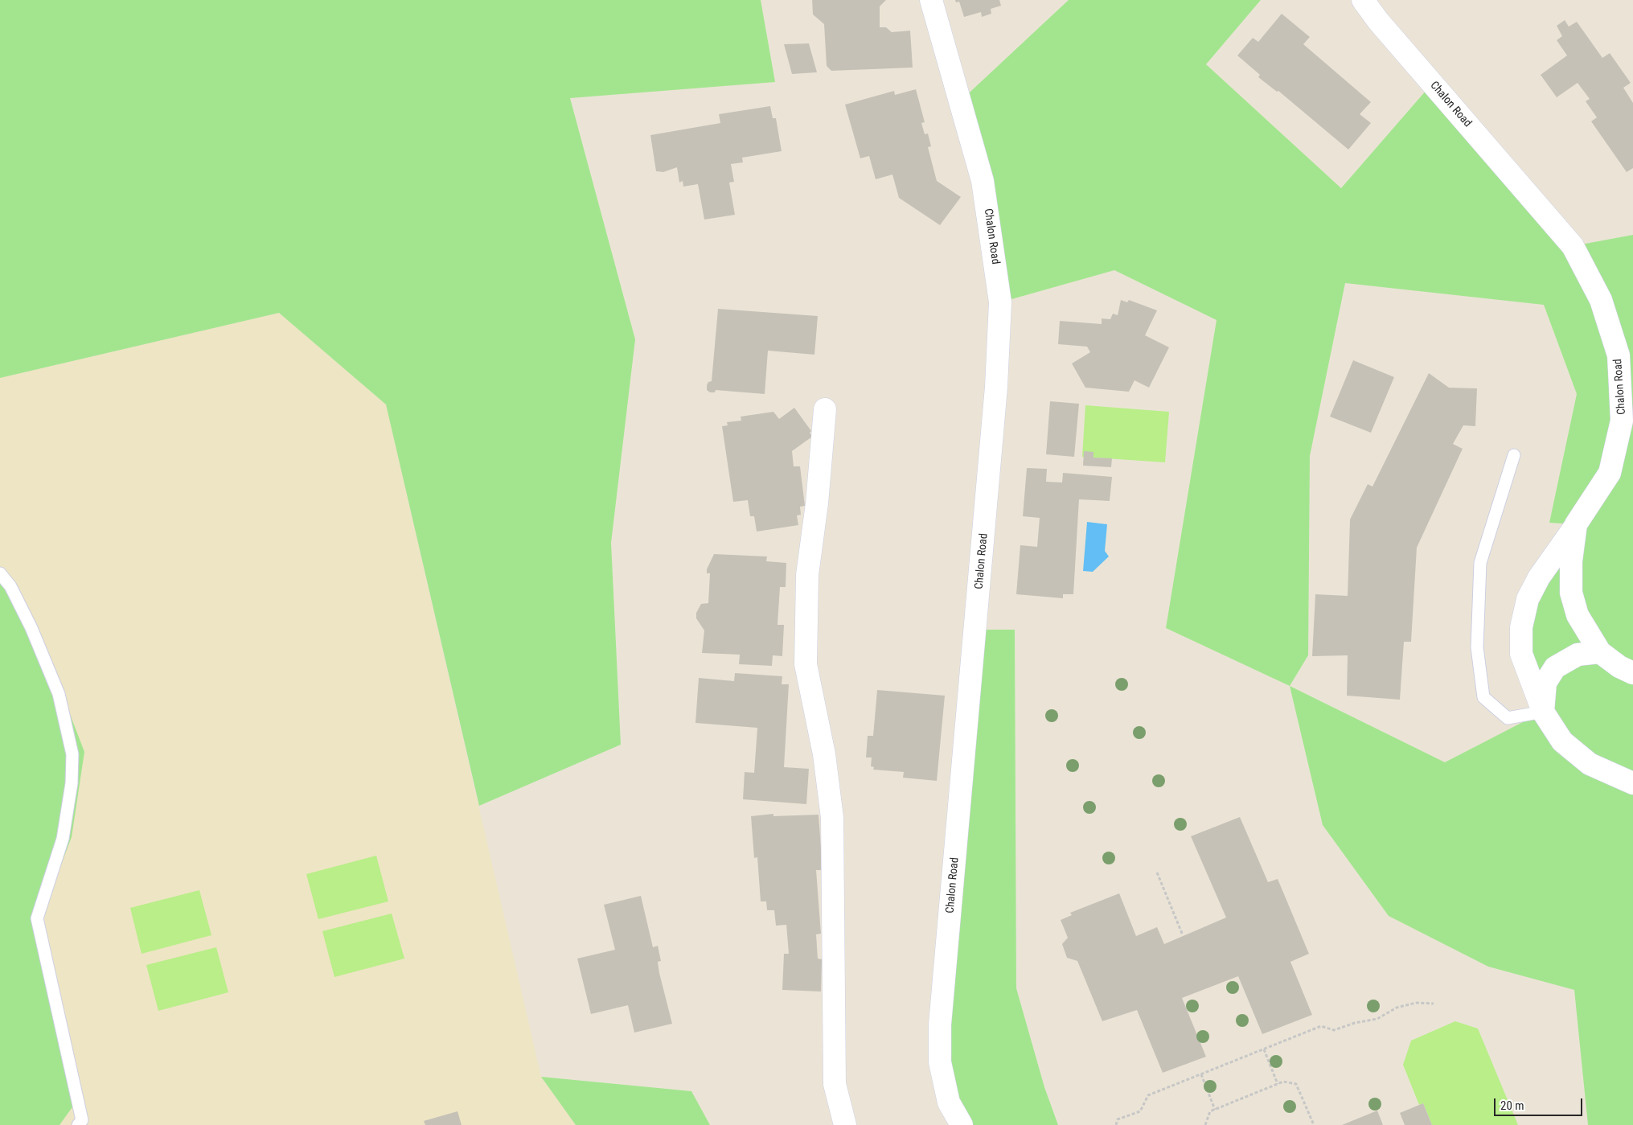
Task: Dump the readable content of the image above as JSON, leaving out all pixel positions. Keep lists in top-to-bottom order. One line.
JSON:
{"streets":{"street":["Chalon Road"]},"scale_bar":"20 m"}
